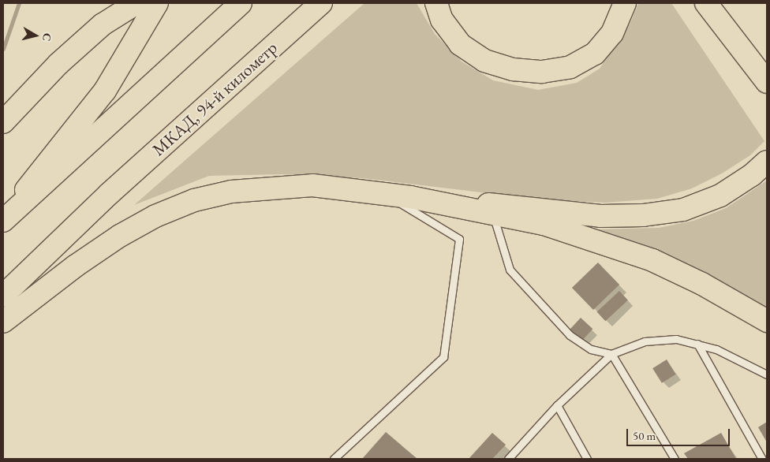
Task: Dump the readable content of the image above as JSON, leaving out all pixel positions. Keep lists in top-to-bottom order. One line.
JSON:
{"streets":{"main road":["МКАД, 94-й километр"]},"scale_bar":"50 m","north":"right"}
